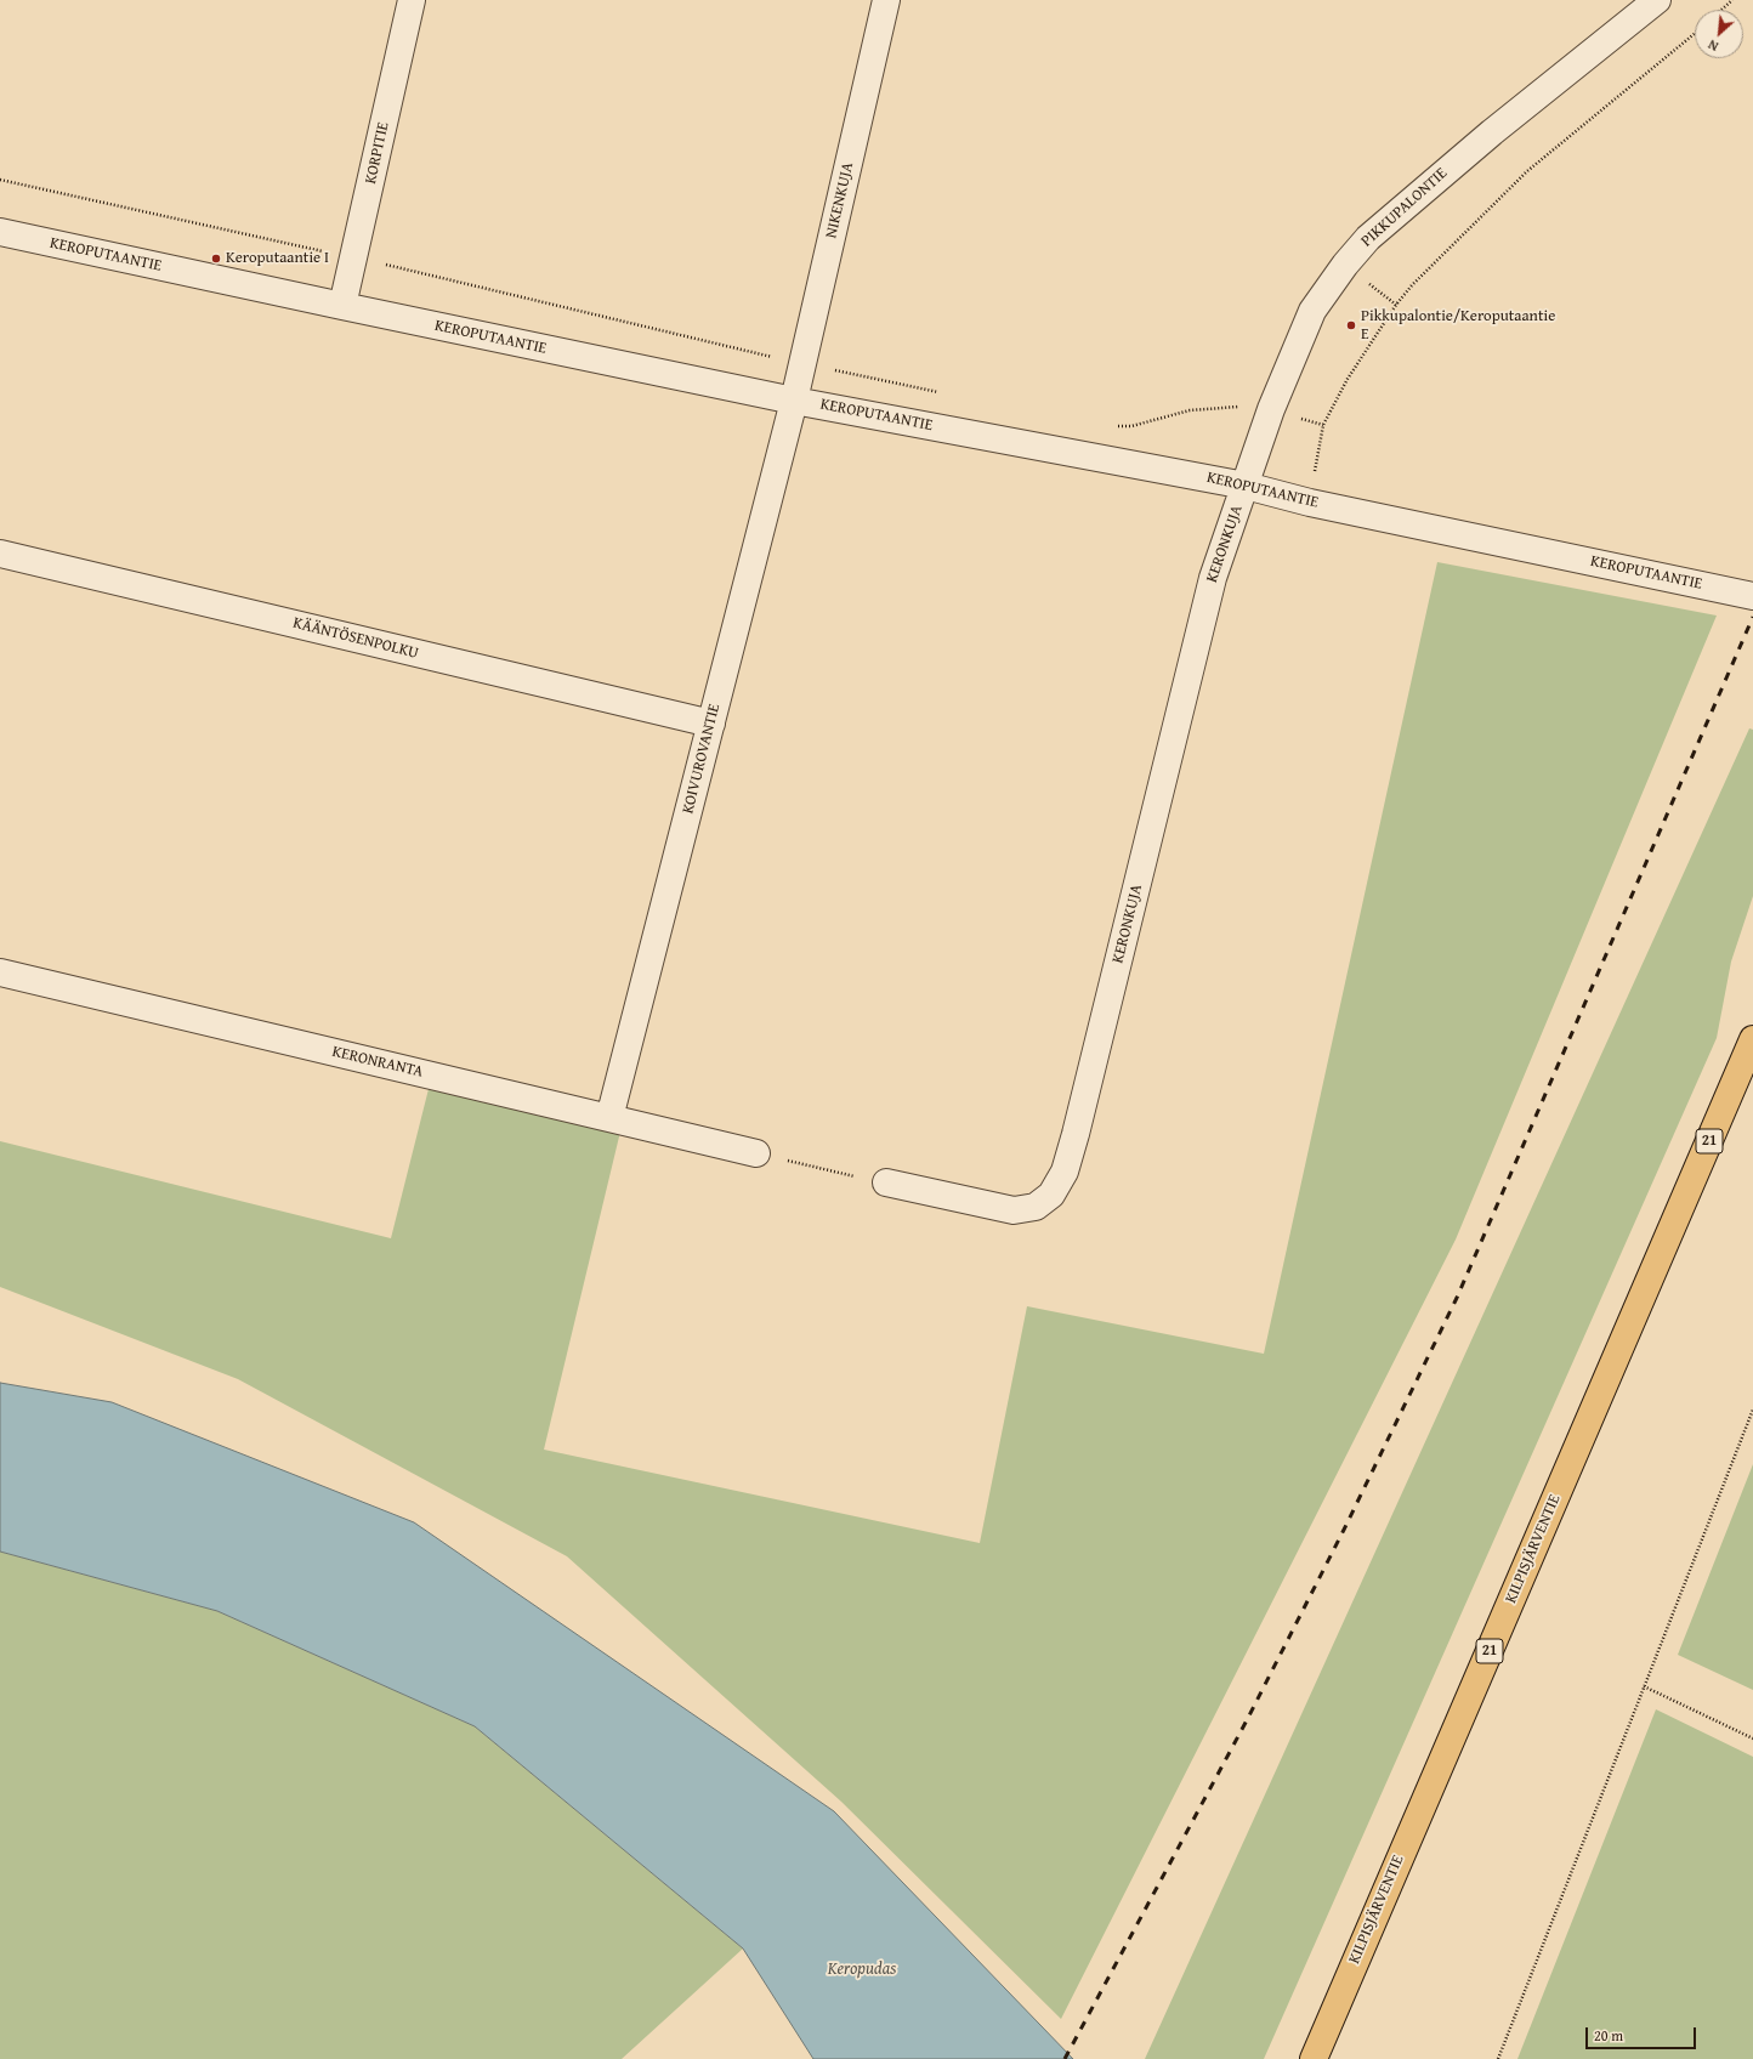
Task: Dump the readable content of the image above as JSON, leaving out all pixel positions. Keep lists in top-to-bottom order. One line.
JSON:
{"streets":{"highway":["21","KILPISJÄRVENTIE"],"street":["KORPITIE","NIKENKUJA","PIKKUPALONTIE","KEROPUTAANTIE","KERONKUJA","KÄÄNTÖSENPOLKU","KOIVUROVANTIE","KERONRANTA"]},"crossings":[["KORPITIE","KEROPUTAANTIE"],["NIKENKUJA","KEROPUTAANTIE"],["NIKENKUJA","KOIVUROVANTIE"],["PIKKUPALONTIE","KEROPUTAANTIE"],["PIKKUPALONTIE","KERONKUJA"],["KEROPUTAANTIE","KERONKUJA"],["KEROPUTAANTIE","KOIVUROVANTIE"],["KÄÄNTÖSENPOLKU","KOIVUROVANTIE"],["KOIVUROVANTIE","KERONRANTA"]],"water":["Keropudas"],"places":["Keroputaantie I","Pikkupalontie/Keroputaantie E"],"scale_bar":"20 m","north":"bottom left"}
